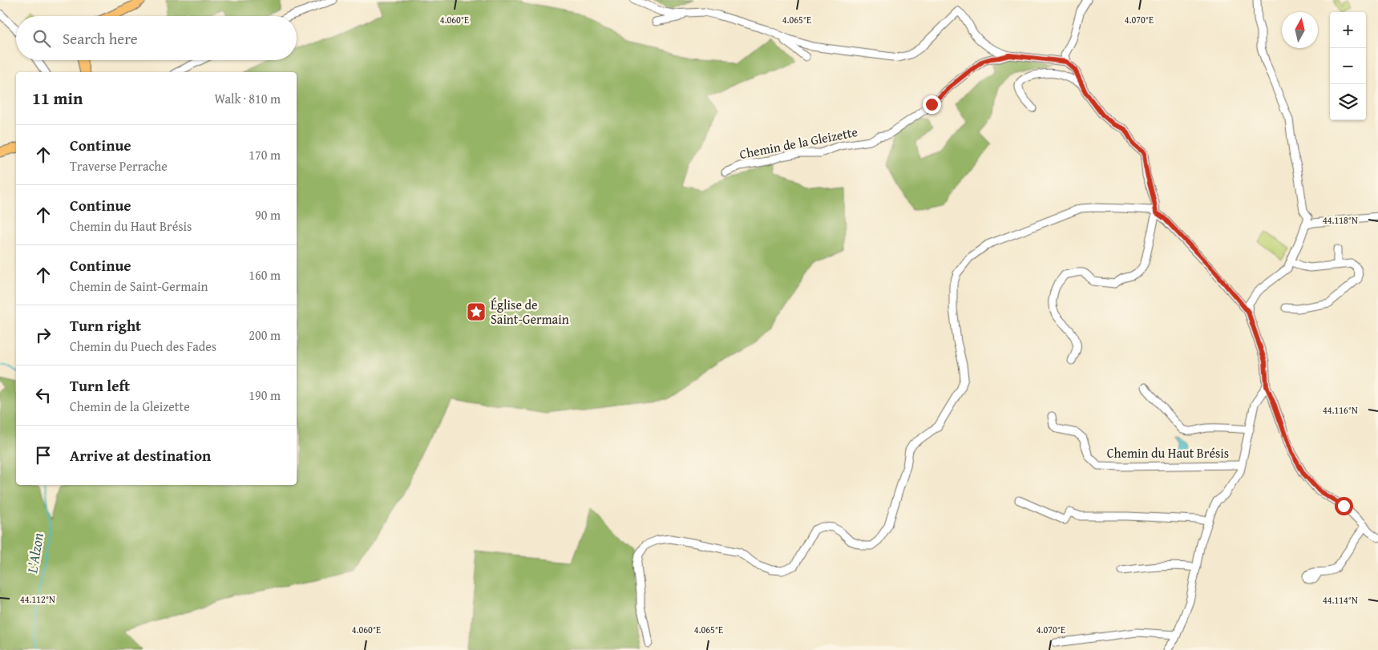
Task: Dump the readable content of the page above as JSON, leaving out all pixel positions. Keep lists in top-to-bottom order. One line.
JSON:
{"streets":{"street":["Chemin de la Gleizette","Chemin du Haut Brésis"]},"water":["L'Alzon"],"places":{"place":["Église de Saint-Germain"]},"north":"top","page":{"map_buttons":["+","−"],"search":"Search here","heading":["11 min","Walk · 810 m"],"list":[["Continue","Traverse Perrache","170 m"],["Continue","Chemin du Haut Brésis","90 m"],["Continue","Chemin de Saint-Germain","160 m"],["Turn right","Chemin du Puech des Fades","200 m"],["Turn left","Chemin de la Gleizette","190 m"],"Arrive at destination"]},"coordinates":["4.060°E","4.065°E","4.070°E","44.118°N","44.116°N","44.112°N","44.114°N"]}
